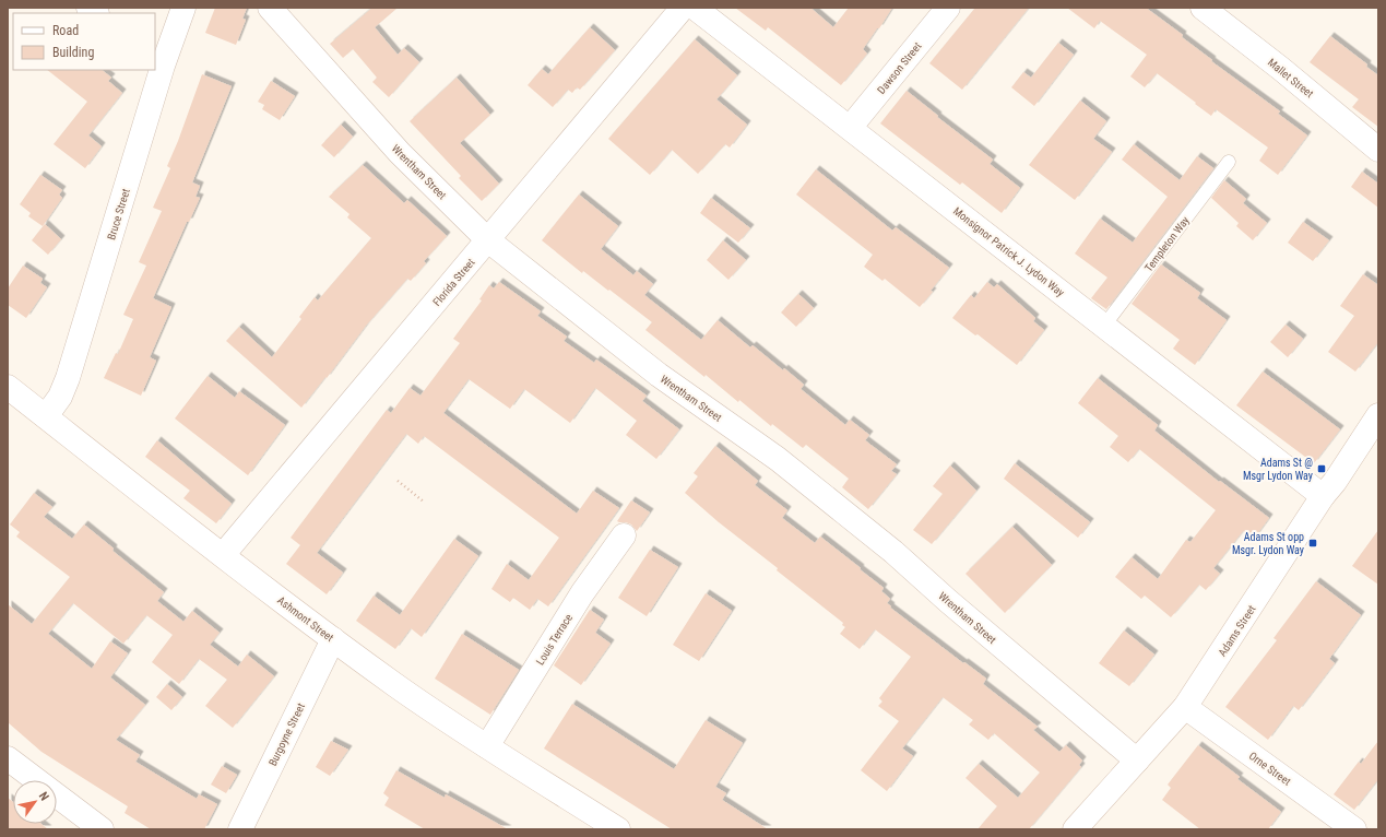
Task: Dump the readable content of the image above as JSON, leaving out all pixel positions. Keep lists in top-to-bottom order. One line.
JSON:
{"streets":{"street":["Dawson Street","Mallet Street","Wrentham Street","Bruce Street","Monsignor Patrick J. Lydon Way","Florida Street","Ashmont Street","Adams Street","Louis Terrace","Burgoyne Street","Orne Street"],"lane":["Templeton Way"]},"crossings":[["Dawson Street","Monsignor Patrick J. Lydon Way"],["Wrentham Street","Florida Street"],["Wrentham Street","Adams Street"],["Bruce Street","Ashmont Street"],["Templeton Way","Monsignor Patrick J. Lydon Way"],["Monsignor Patrick J. Lydon Way","Adams Street"],["Florida Street","Ashmont Street"],["Ashmont Street","Louis Terrace"],["Ashmont Street","Burgoyne Street"],["Adams Street","Orne Street"]],"places":{"transit":["Adams St @ Msgr Lydon Way","Adams St opp Msgr. Lydon Way"]},"legend":["Road","Building"],"north":"top right"}
